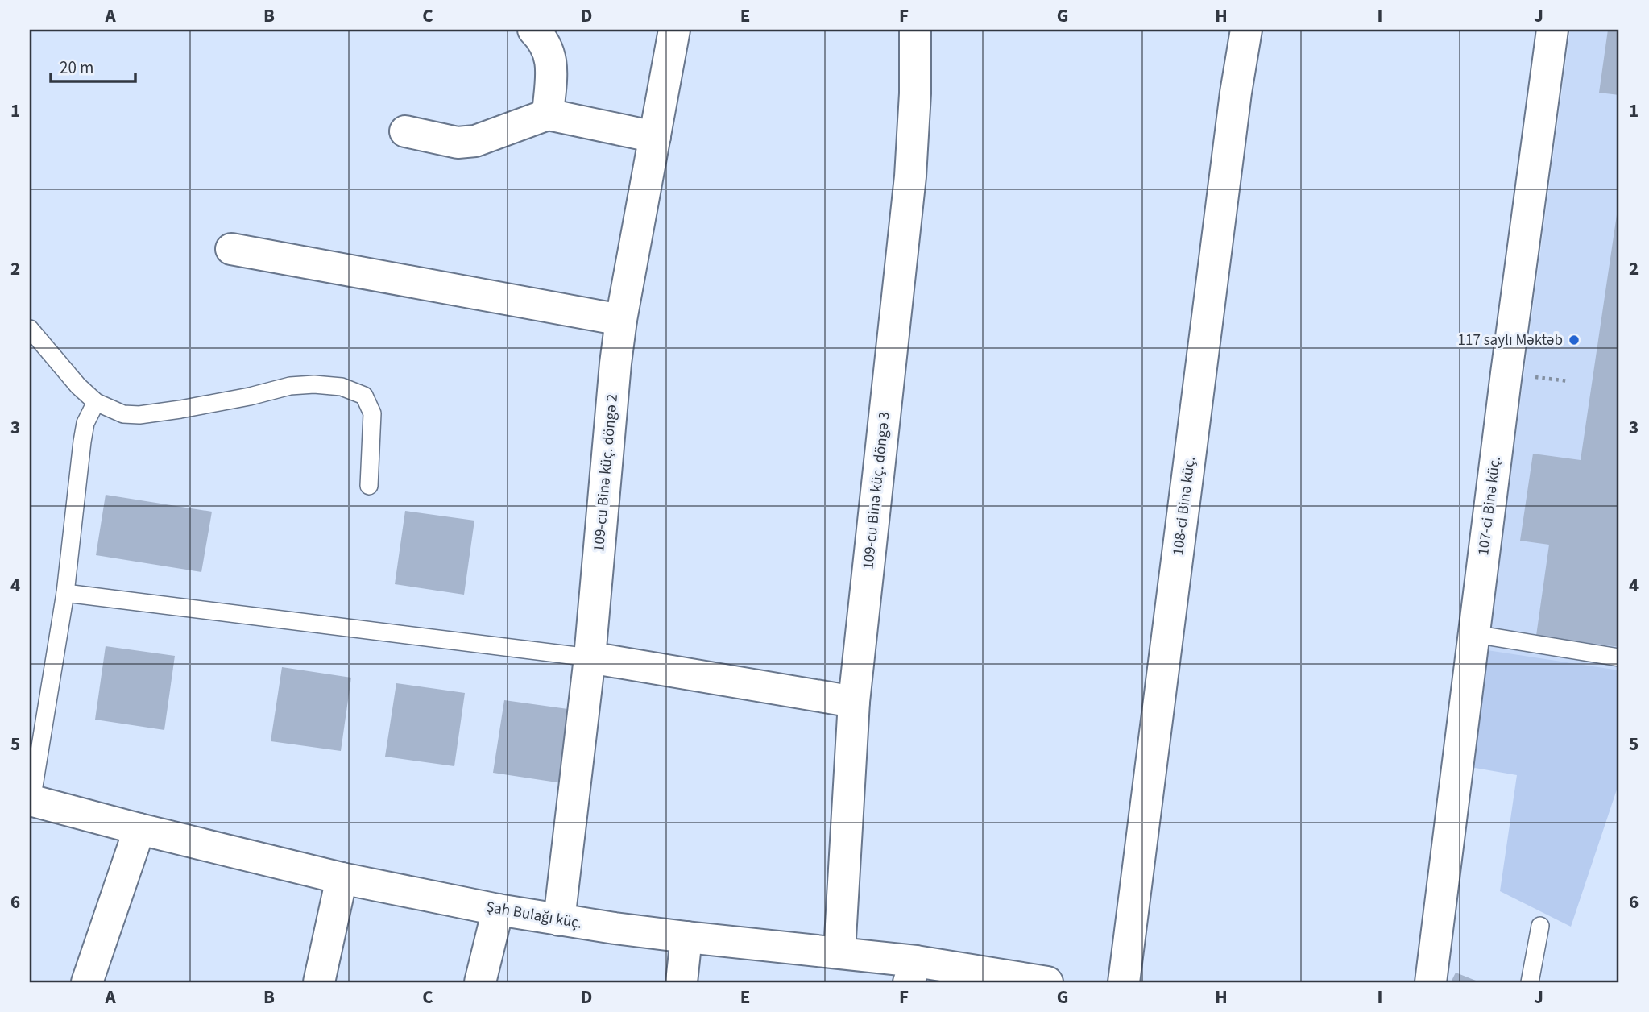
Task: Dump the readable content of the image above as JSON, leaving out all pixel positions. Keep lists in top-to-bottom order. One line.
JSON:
{"streets":{"street":["109-cu Binə küç. döngə 2","109-cu Binə küç. döngə 3","108-ci Binə küç.","107-ci Binə küç.","Şah Bulağı küç."]},"crossings":[["109-cu Binə küç. döngə 2","Şah Bulağı küç."],["109-cu Binə küç. döngə 3","Şah Bulağı küç."]],"places":["117 saylı Məktəb"],"scale_bar":"20 m","grid":{"columns":["A","B","C","D","E","F","G","H","I","J"],"rows":["1","2","3","4","5","6"]}}
